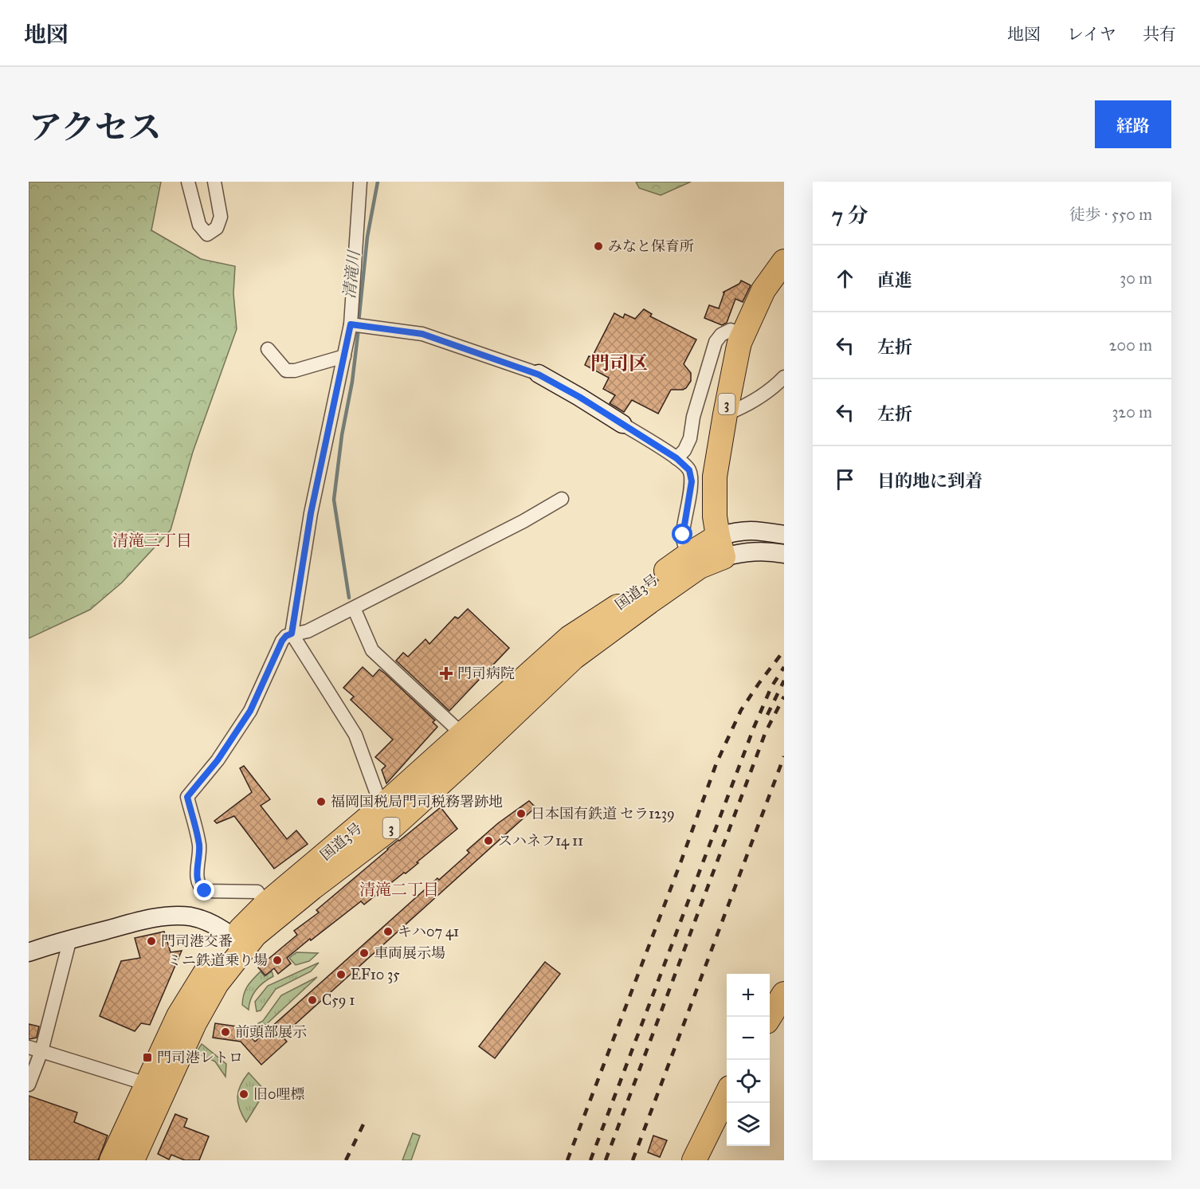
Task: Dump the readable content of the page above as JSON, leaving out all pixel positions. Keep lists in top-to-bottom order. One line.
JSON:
{"streets":{"highway":["3","国道3号"]},"crossings":[["3","国道3号"]],"districts":["門司区","清滝三丁目","清滝二丁目"],"water":["清滝川"],"places":{"other":["みなと保育所","福岡国税局門司税務署跡地","日本国有鉄道 セラ1239","スハネフ14 11","キハ07 41","門司港交番","車両展示場","ミニ鉄道乗り場","EF10 35","C59 1","前頭部展示","旧0哩標"],"health":["門司病院"],"transit":["門司港レトロ"]},"page":{"header":"地図","nav":["地図","レイヤ","共有"],"title":"アクセス","buttons":"経路","heading":["7 分","徒歩 · 550 m"],"list":[["直進","30 m"],["左折","200 m"],["左折","320 m"],"目的地に到着"],"map_buttons":["+","−"]}}
